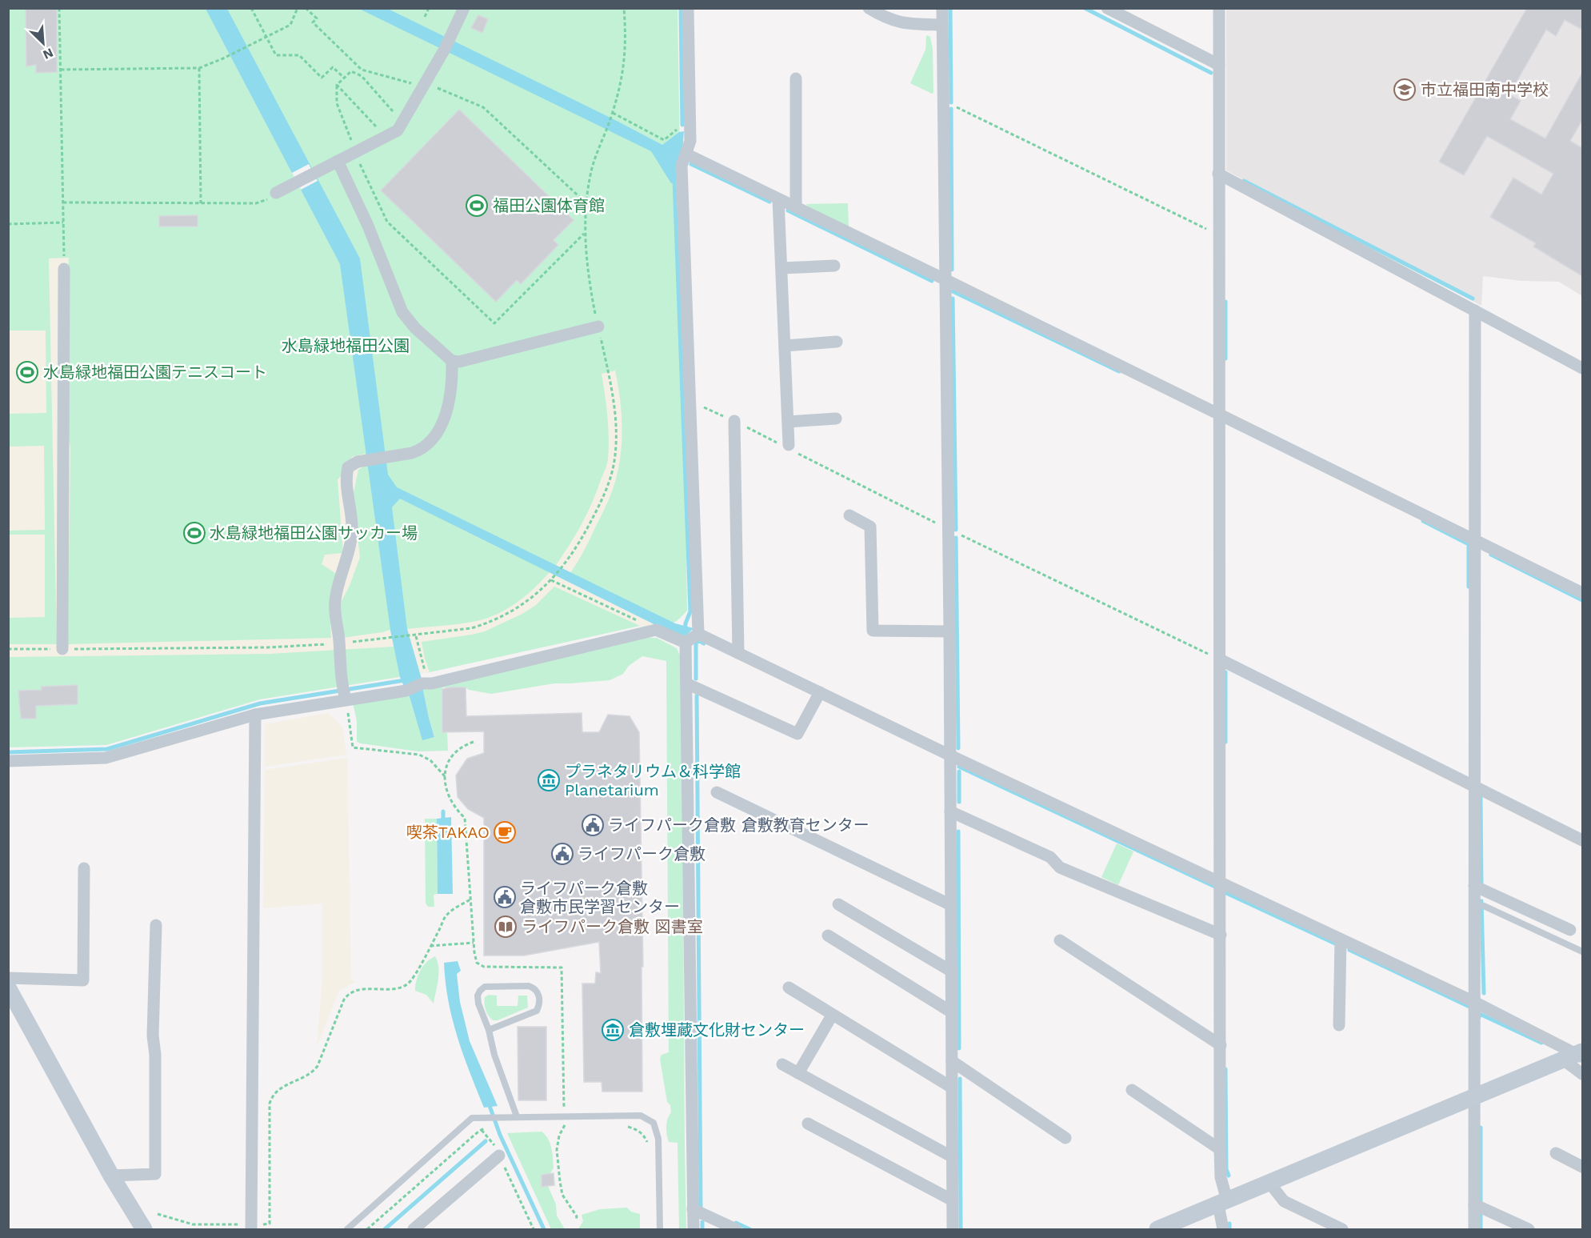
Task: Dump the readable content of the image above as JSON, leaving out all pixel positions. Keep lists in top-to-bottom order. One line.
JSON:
{"parks":["水島緑地福田公園"],"places":{"school or university":["市立福田南中学校"],"sports":["福田公園体育館","水島緑地福田公園テニスコート","水島緑地福田公園サッカー場"],"museum":["プラネタリウム＆科学館 Planetarium","倉敷埋蔵文化財センター"],"public building":["ライフパーク倉敷 倉敷教育センター","ライフパーク倉敷","ライフパーク倉敷 倉敷市民学習センター"],"cafe":["喫茶TAKAO"],"library":["ライフパーク倉敷 図書室"]},"north":"bottom right"}
